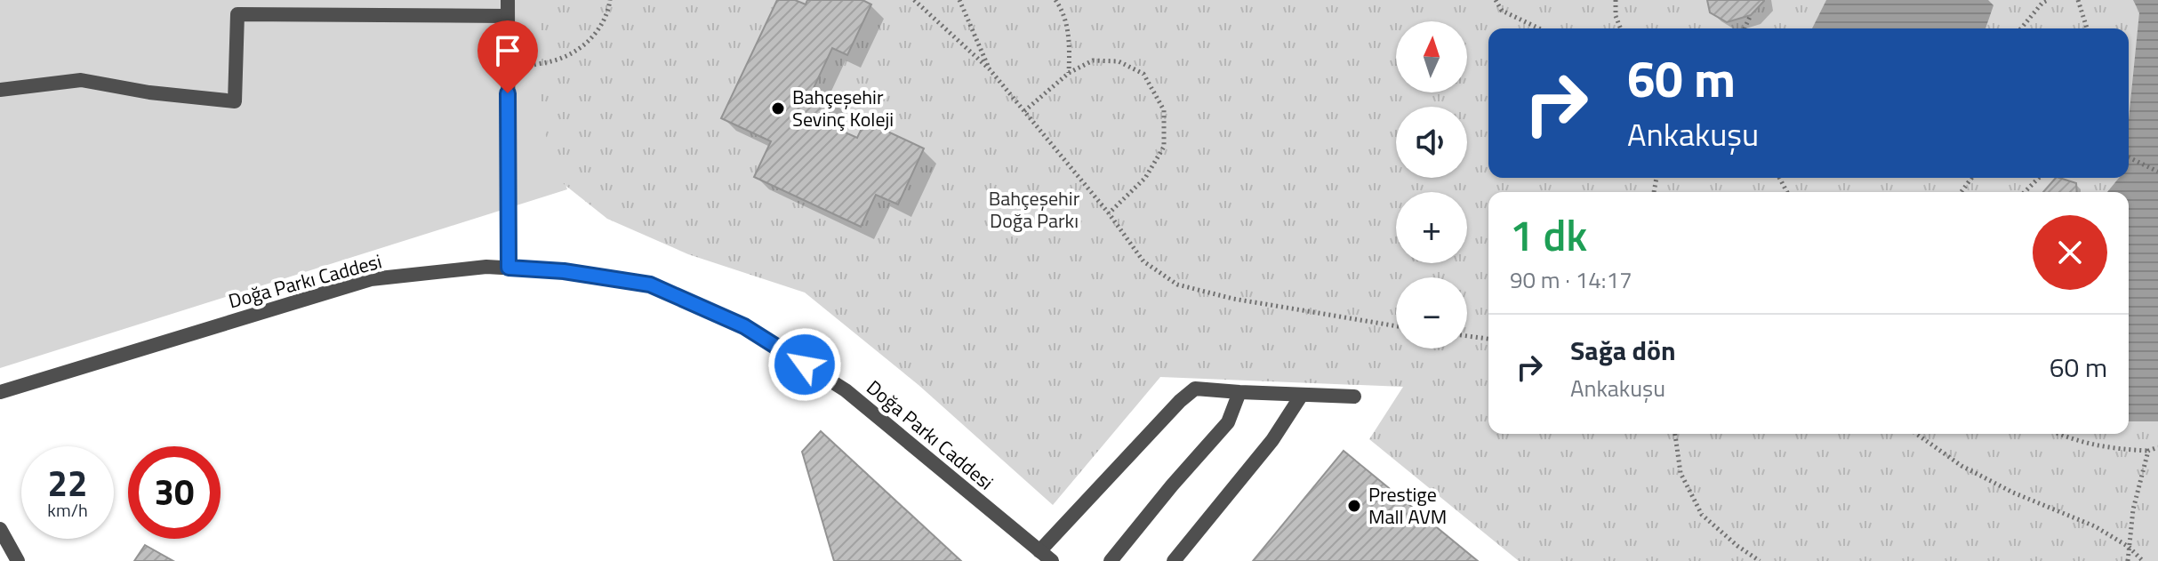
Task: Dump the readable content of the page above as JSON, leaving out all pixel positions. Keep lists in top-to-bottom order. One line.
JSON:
{"streets":{"street":["Doğa Parkı Caddesi"]},"parks":["Bahçeşehir Doğa Parkı"],"places":["Bahçeşehir Sevinç Koleji","Prestige Mall AVM"],"north":"top","page":{"map_buttons":["+","−"],"turn":["60 m","Ankakuşu"],"heading":["1 dk","90 m · 14:17"],"list":[{"name":"Sağa dön","note":"Ankakuşu","value":"60 m"}],"speed":"22 km/h","limit":"30"}}
